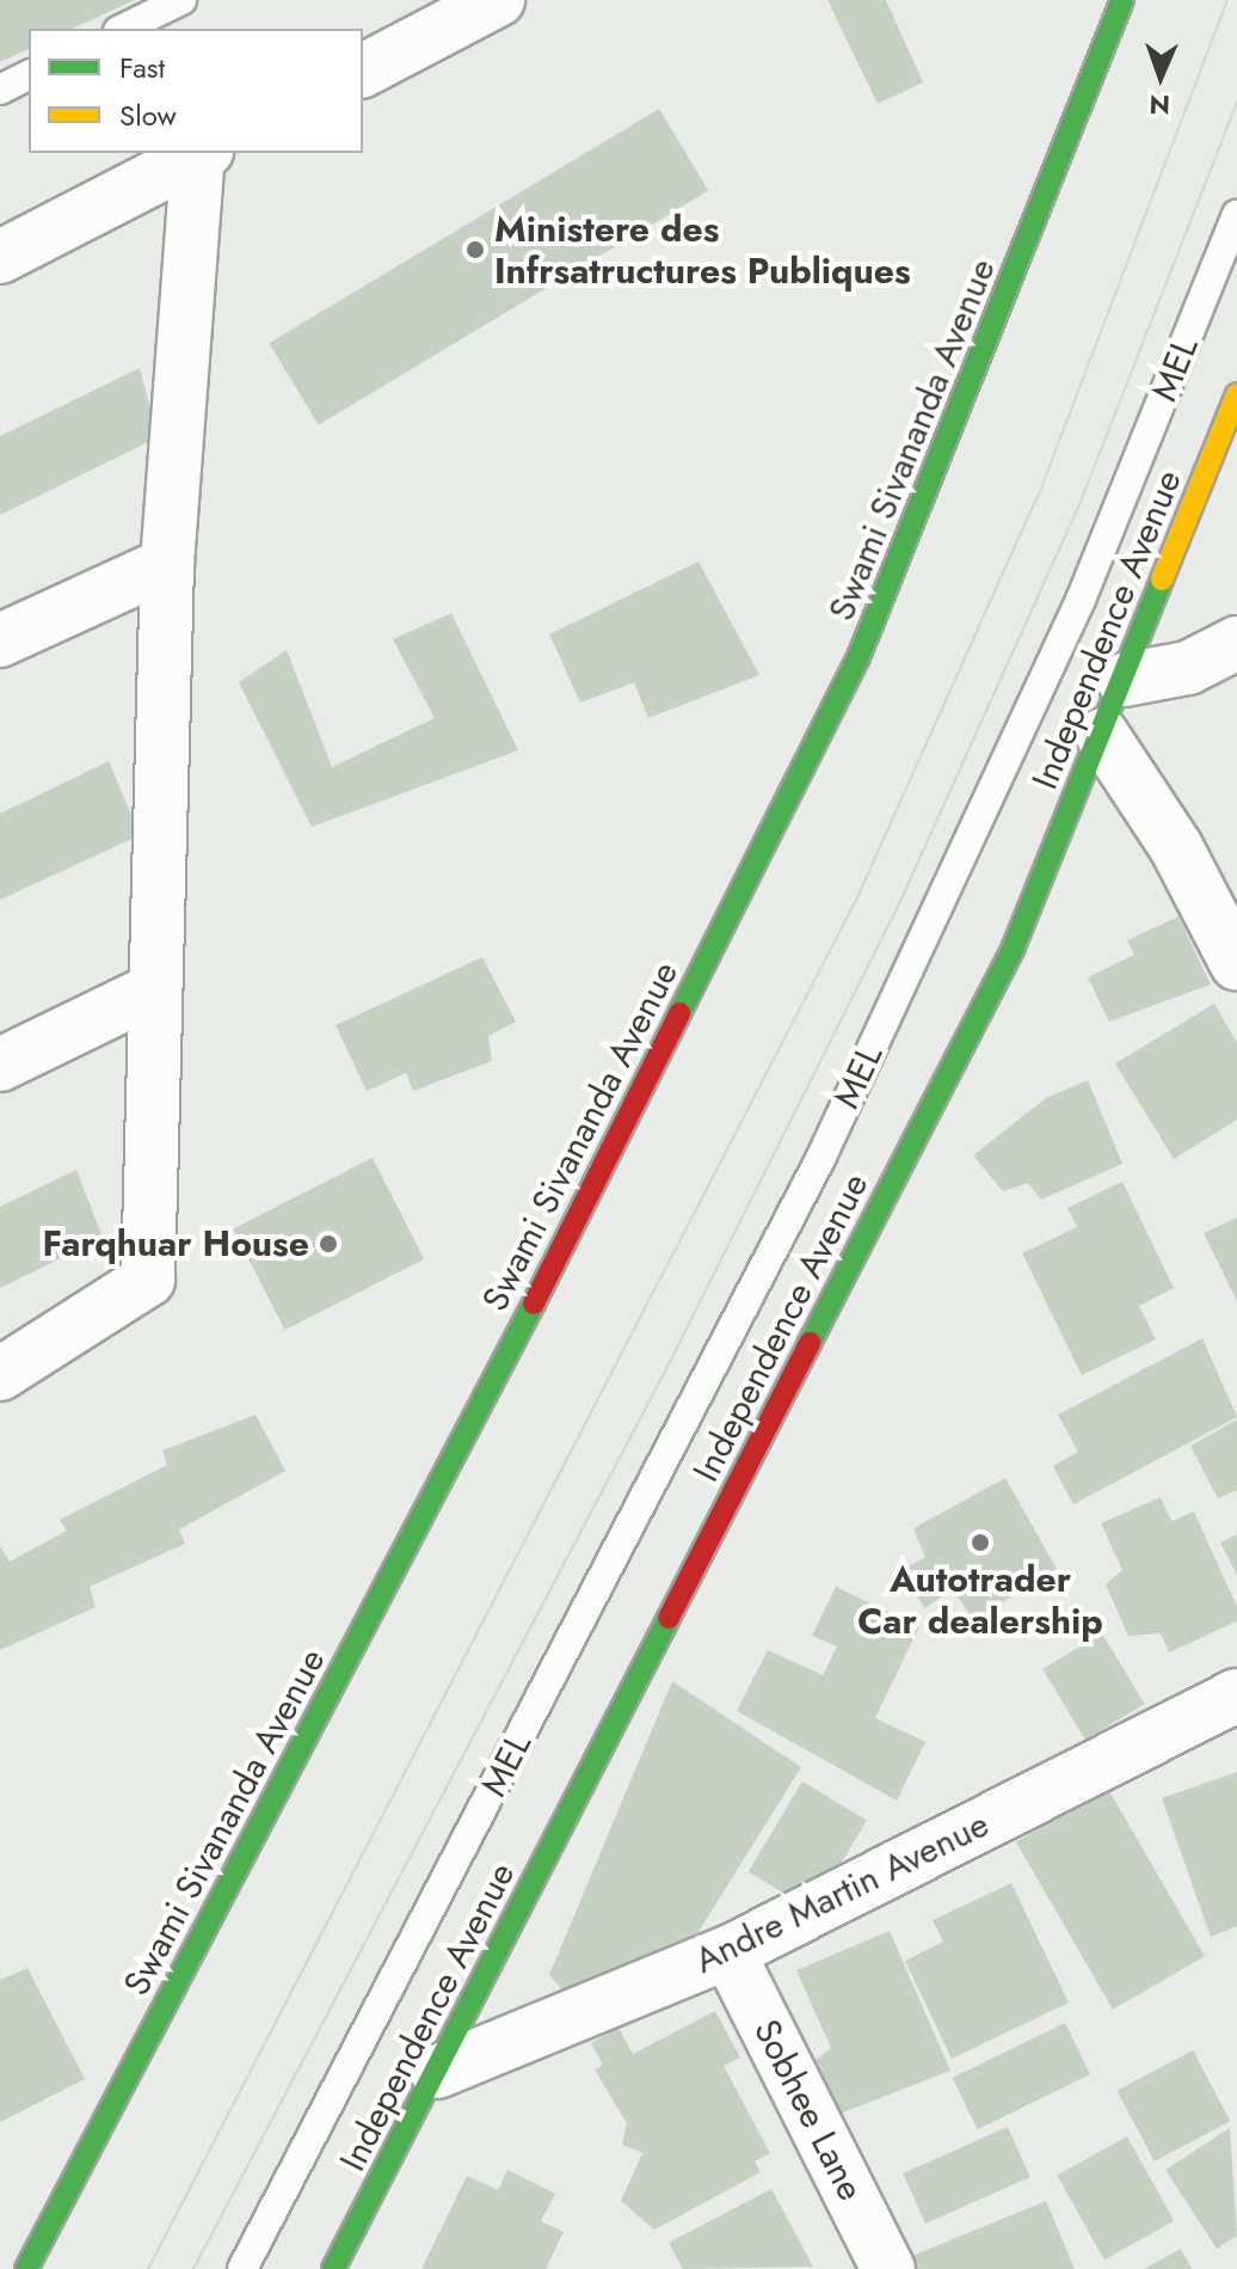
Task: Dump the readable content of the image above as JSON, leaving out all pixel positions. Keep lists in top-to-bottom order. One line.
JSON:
{"streets":{"street":["Swami Sivananda Avenue","Independence Avenue","Andre Martin Avenue","Sobhee Lane"],"lane":["MEL"]},"crossings":[["Independence Avenue","Andre Martin Avenue"],["Andre Martin Avenue","Sobhee Lane"]],"places":["Ministere des Infrsatructures Publiques","Farqhuar House","Autotrader Car dealership"],"legend":["Fast","Slow"],"north":"bottom"}
